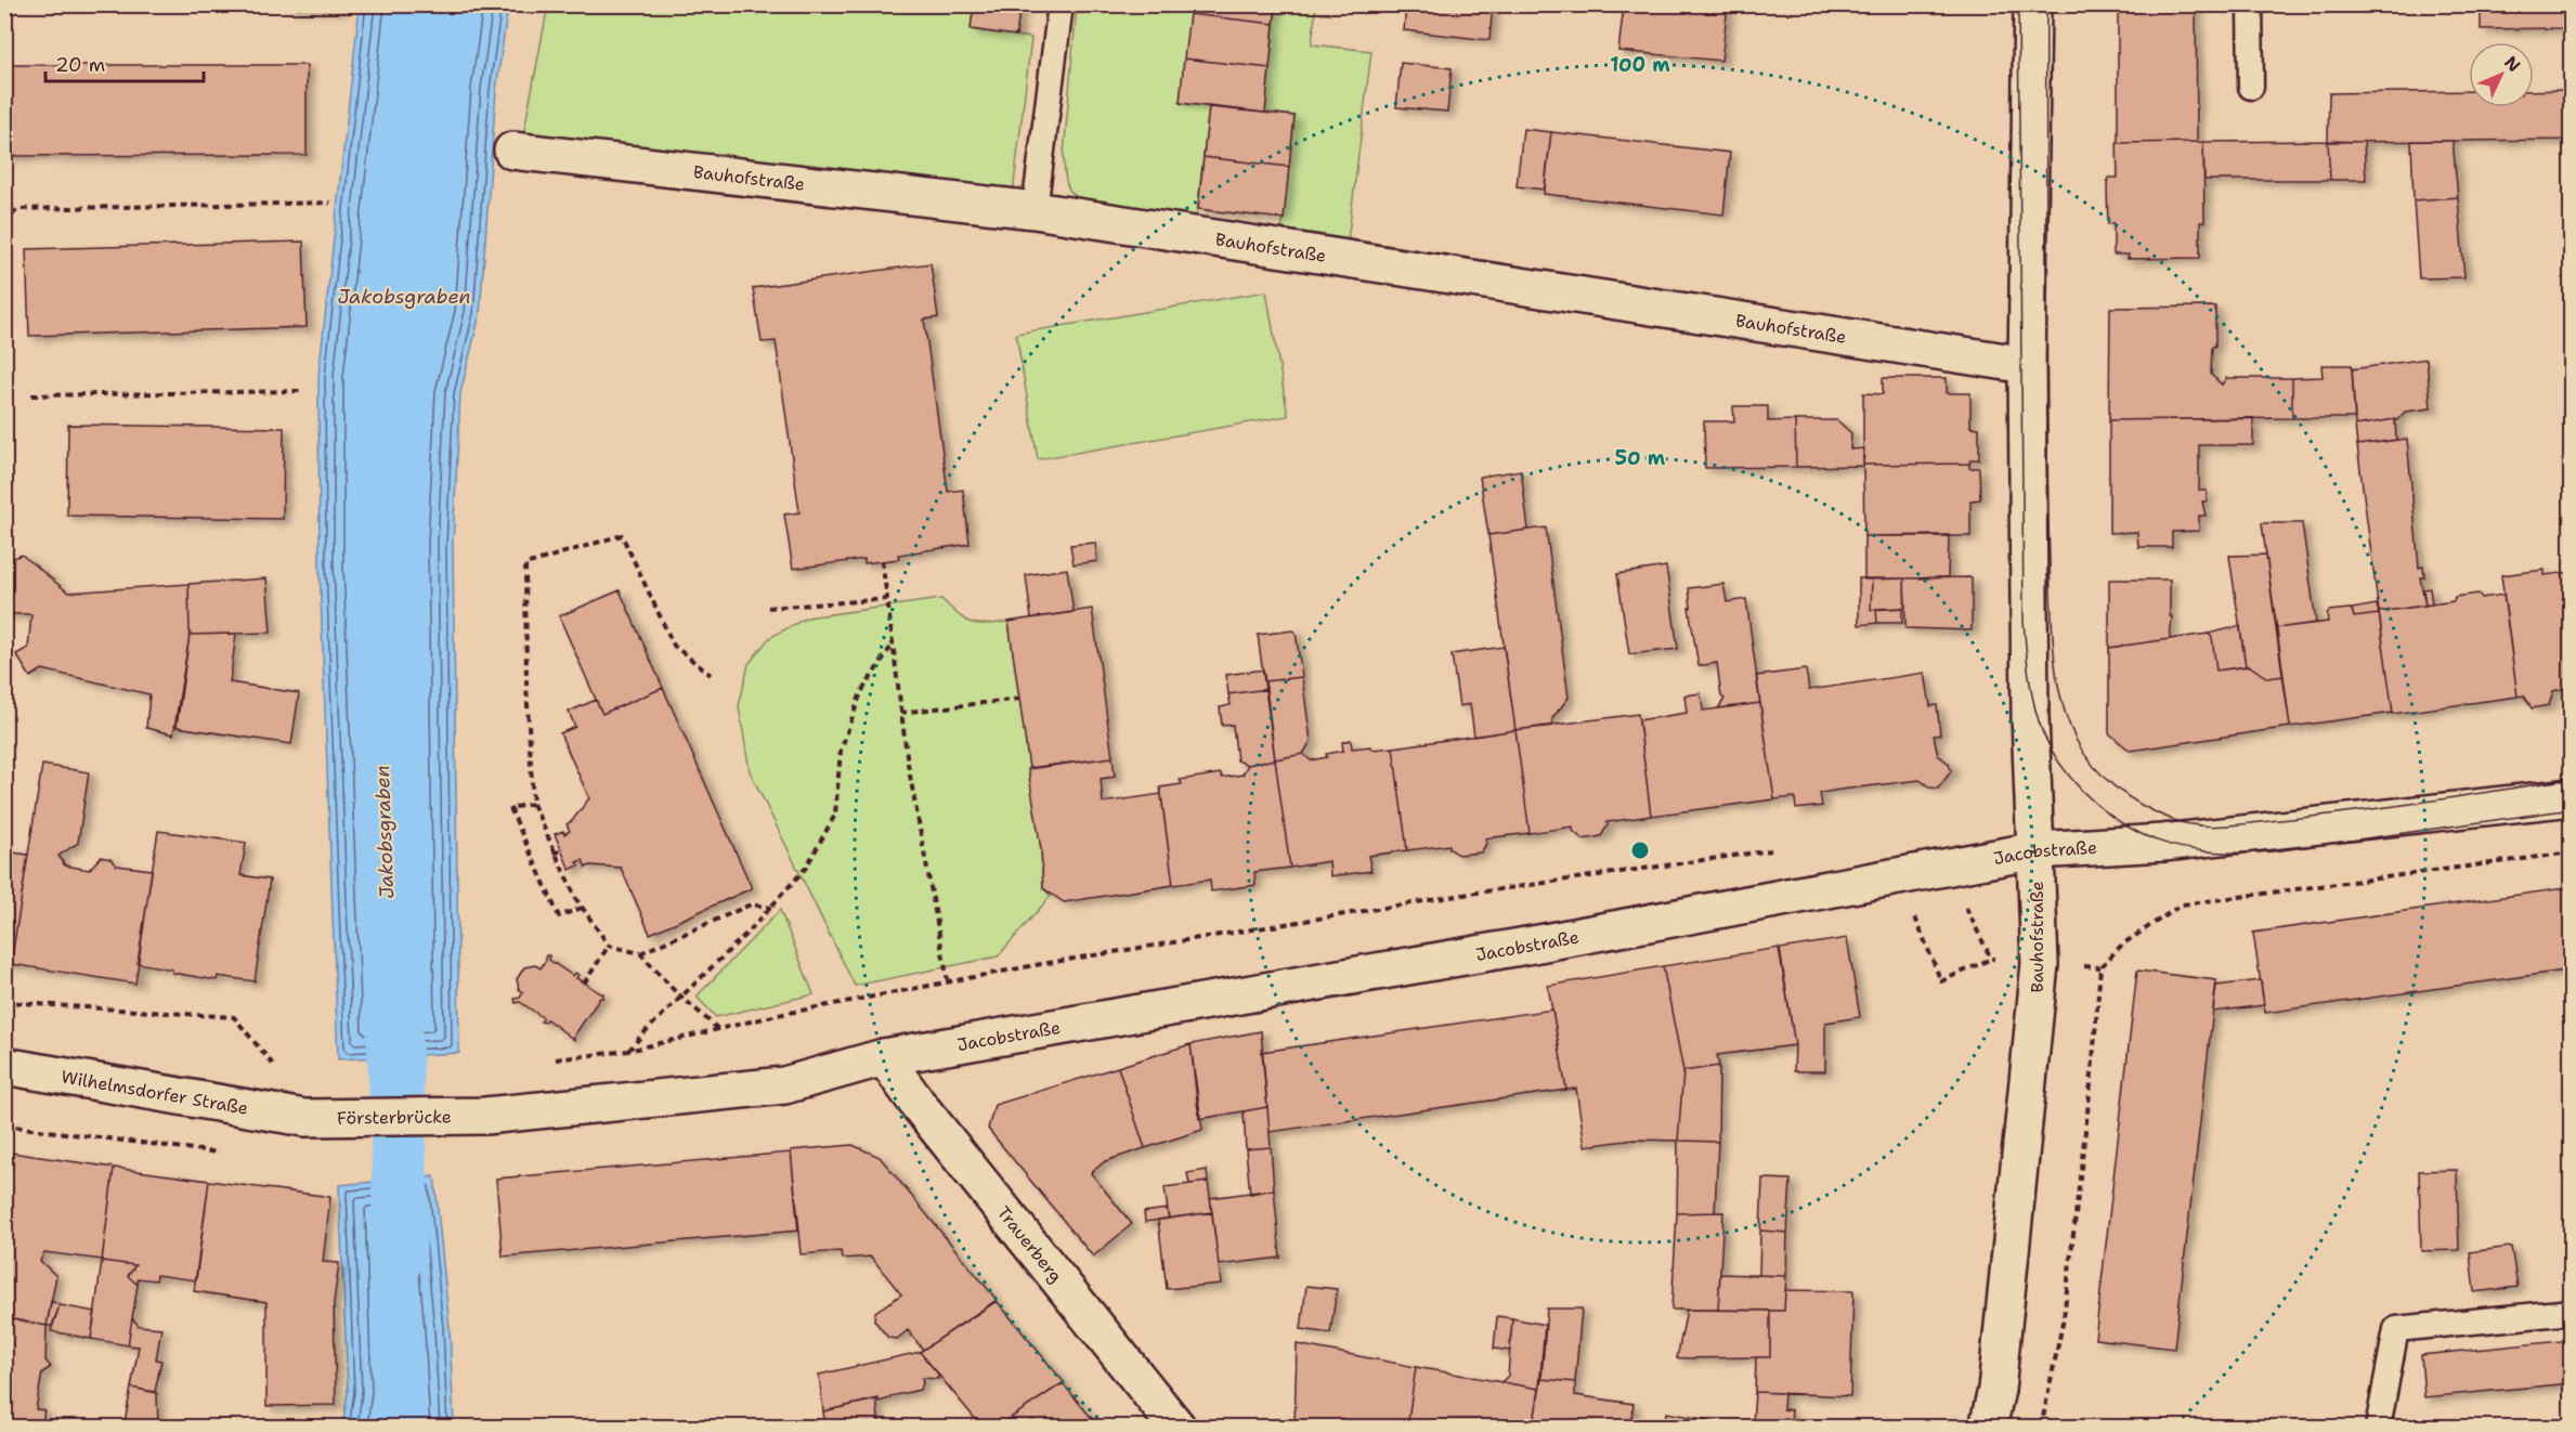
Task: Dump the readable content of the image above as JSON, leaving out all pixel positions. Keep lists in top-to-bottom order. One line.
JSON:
{"streets":{"street":["Bauhofstraße","Jacobstraße","Wilhelmsdorfer Straße","Försterbrücke","Trauerberg"]},"crossings":[["Bauhofstraße","Jacobstraße"],["Jacobstraße","Försterbrücke"],["Jacobstraße","Trauerberg"],["Wilhelmsdorfer Straße","Försterbrücke"]],"water":["Jakobsgraben"],"scale_bar":"20 m","north":"top right","rings":["100 m","50 m"]}
